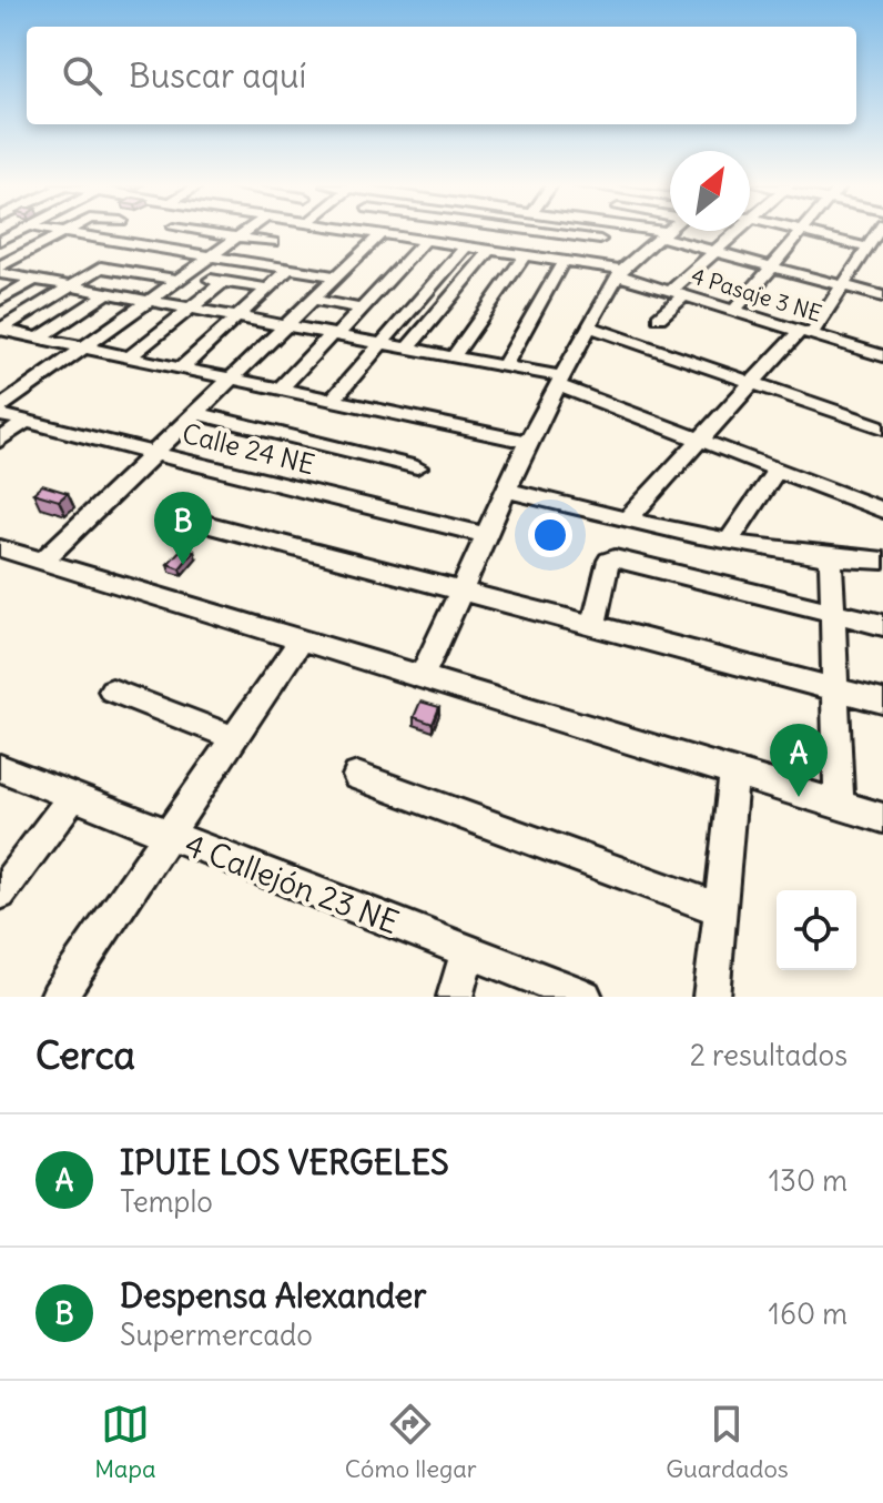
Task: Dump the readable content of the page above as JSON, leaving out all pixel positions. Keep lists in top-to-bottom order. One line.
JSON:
{"streets":{"street":["4 Pasaje 3 NE","Calle 24 NE","4 Callejón 23 NE"]},"north":"top right","page":{"search":"Buscar aquí","pins":["B","A"],"heading":["Cerca","2 resultados"],"list":[{"mark":"A","name":"IPUIE LOS VERGELES","note":"Templo","value":"130 m"},{"mark":"B","name":"Despensa Alexander","note":"Supermercado","value":"160 m"}],"nav":["Mapa","Cómo llegar","Guardados"]}}
